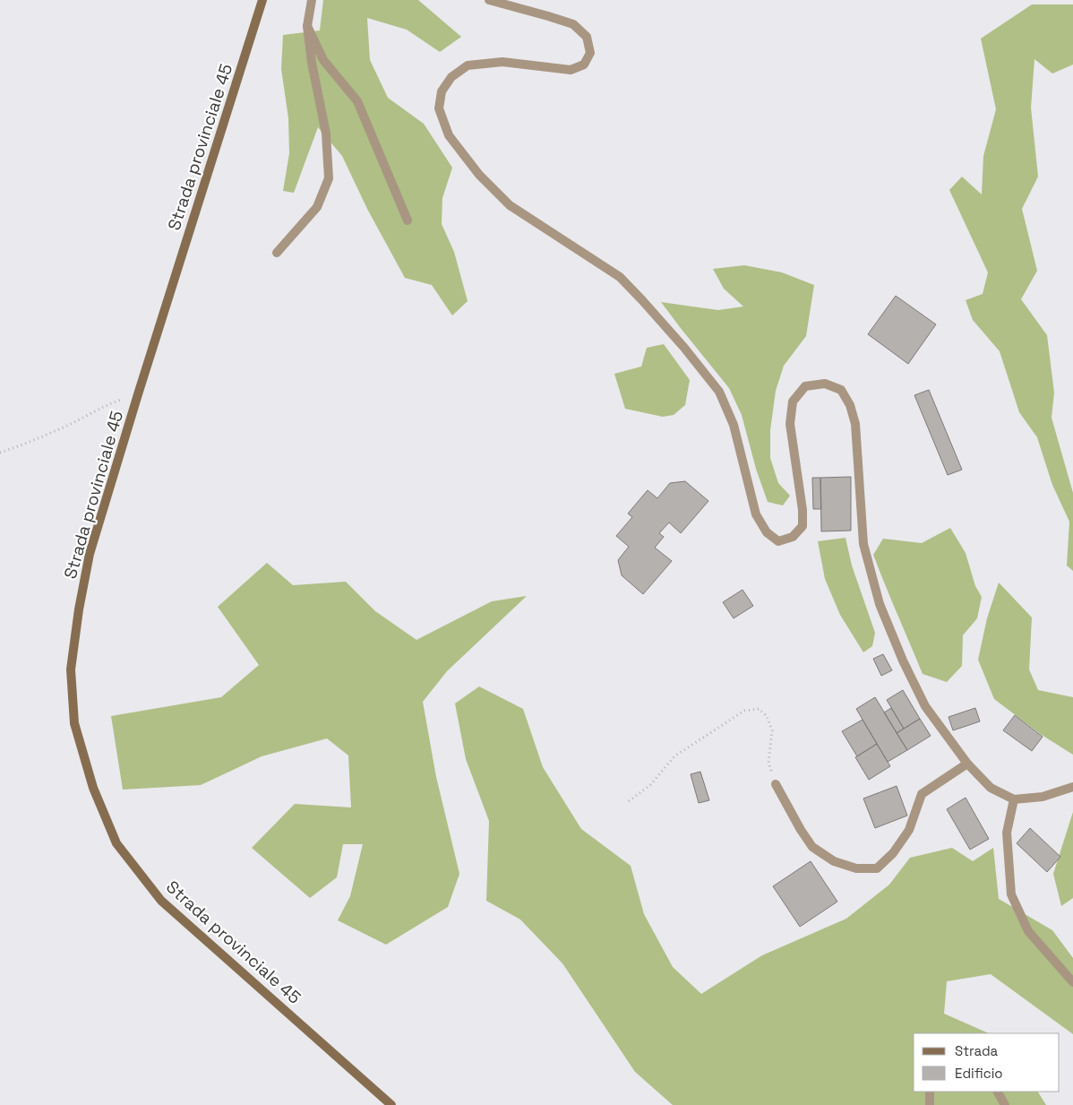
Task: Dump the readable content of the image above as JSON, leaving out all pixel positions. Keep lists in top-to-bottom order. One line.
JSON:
{"streets":{"main road":["Strada provinciale 45"]},"legend":["Strada","Edificio"]}
